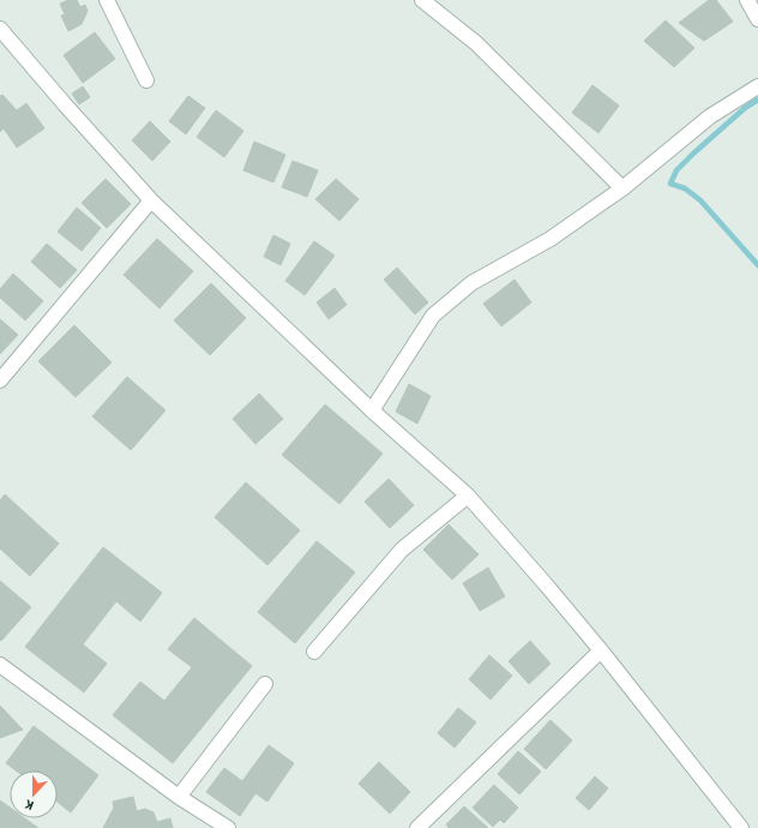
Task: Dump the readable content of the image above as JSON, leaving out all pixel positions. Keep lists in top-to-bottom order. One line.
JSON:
{"north":"bottom"}
